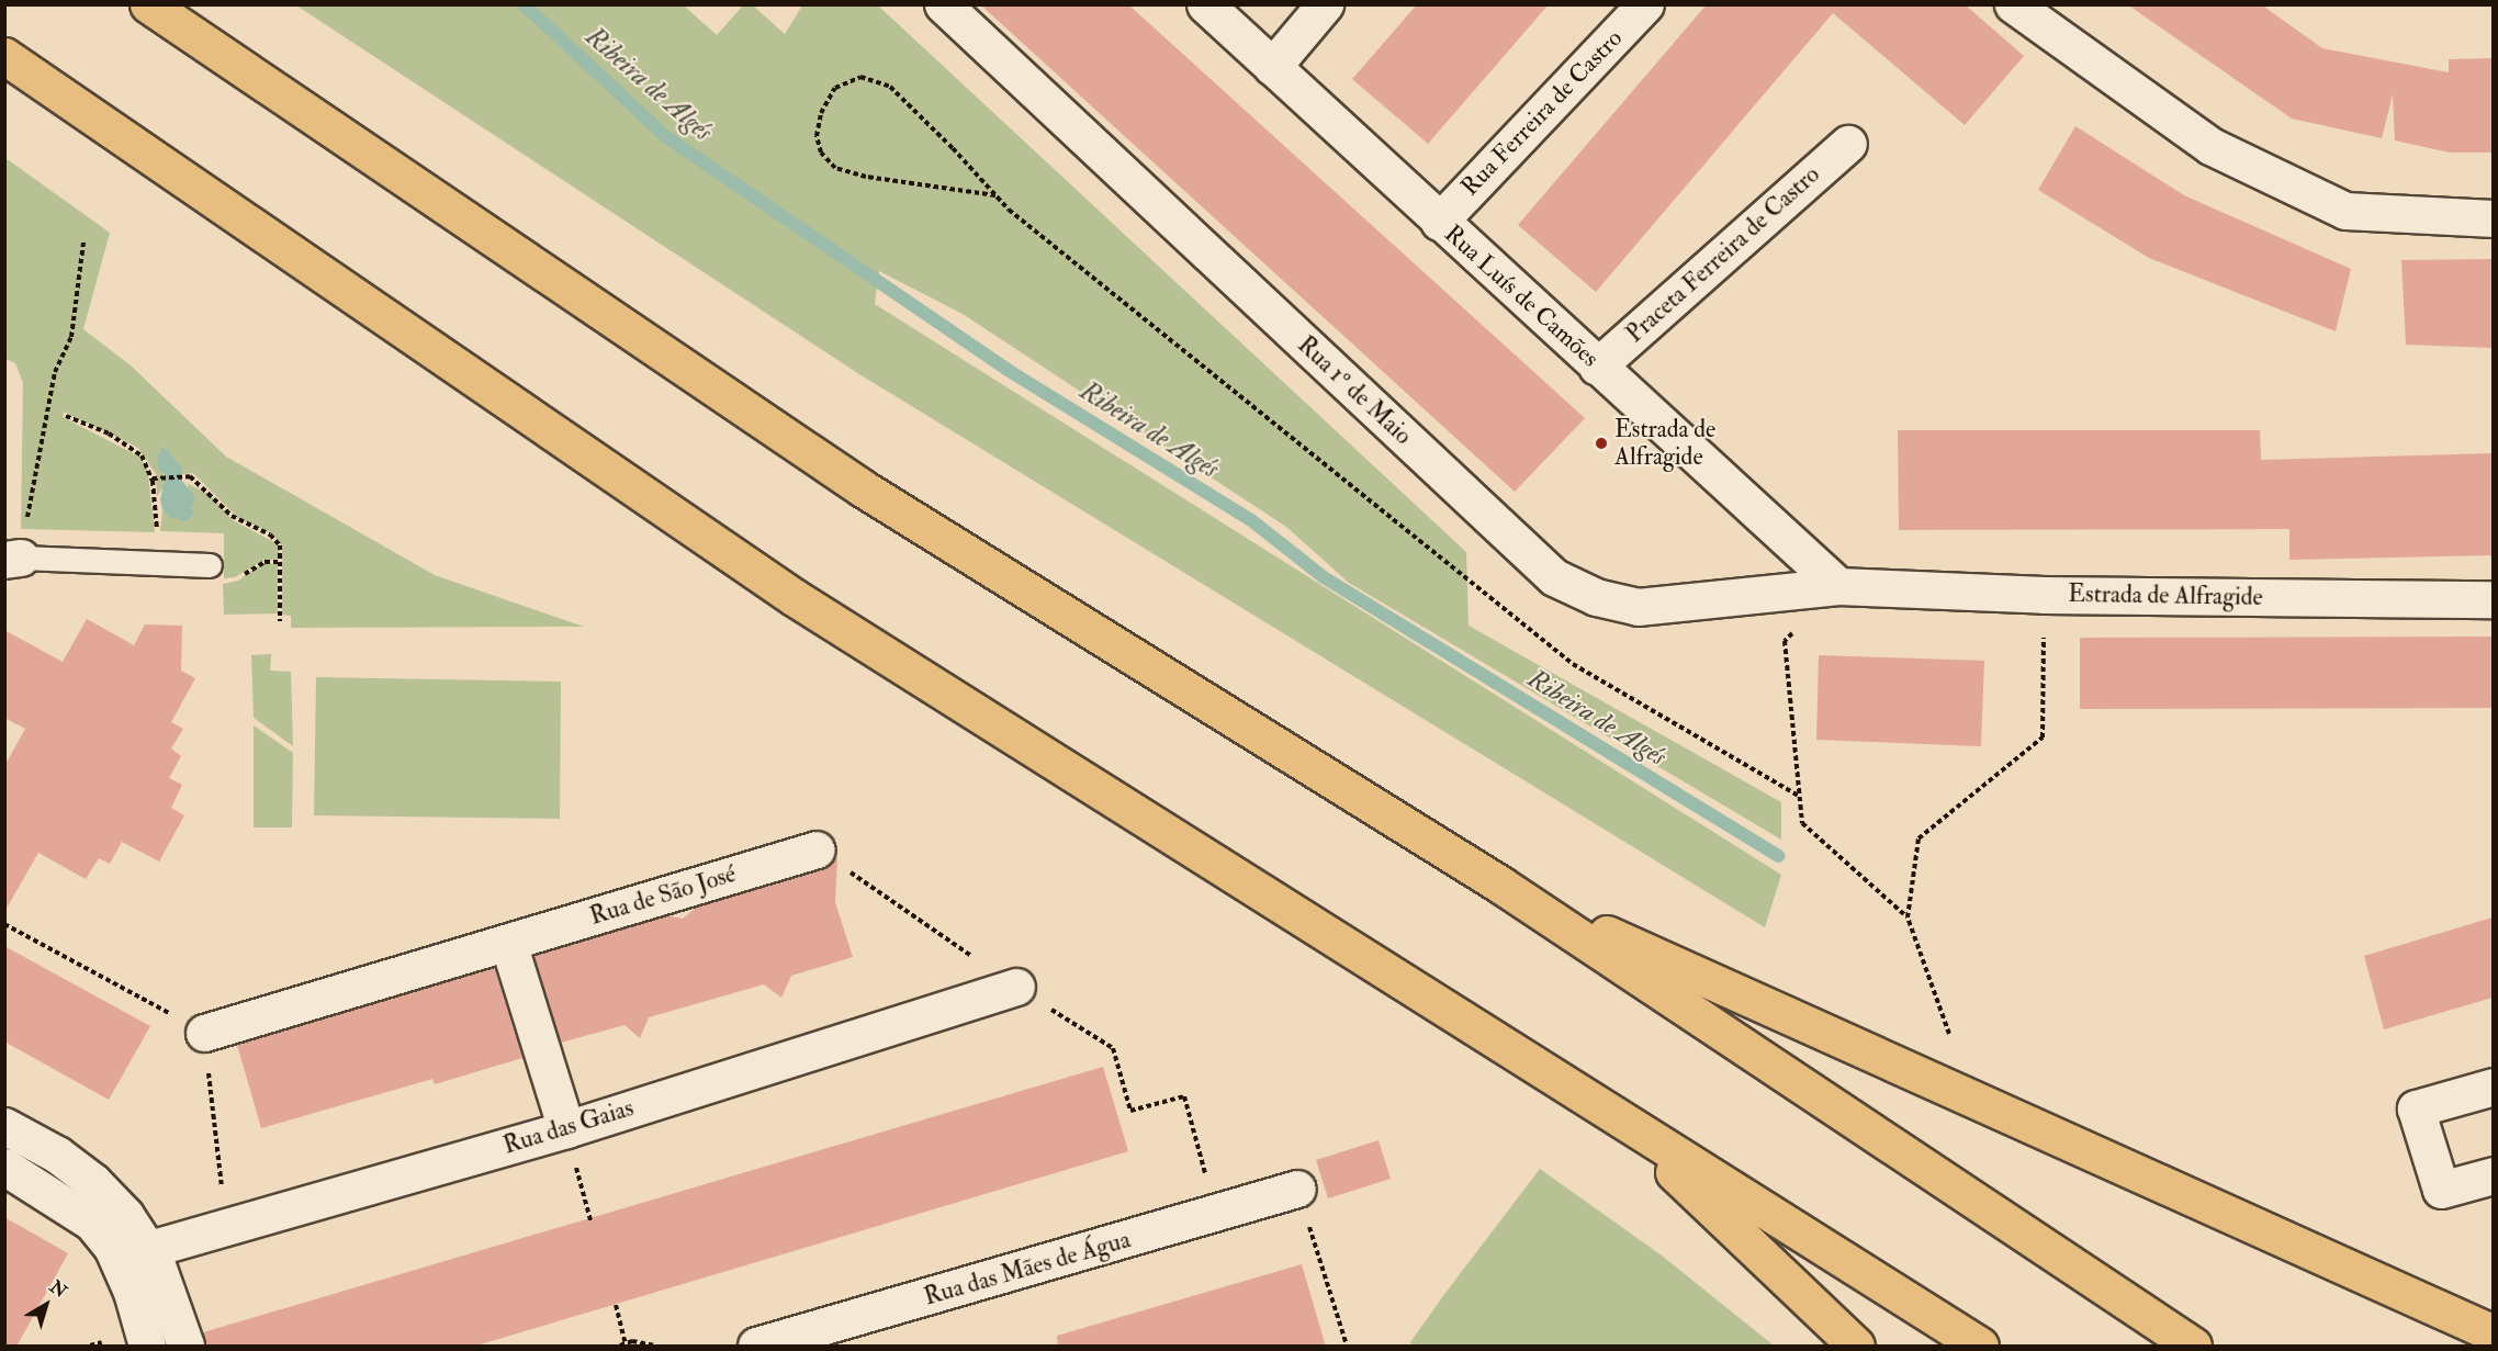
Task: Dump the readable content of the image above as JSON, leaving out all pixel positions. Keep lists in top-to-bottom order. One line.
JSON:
{"streets":{"street":["Rua Ferreira de Castro","Praceta Ferreira de Castro","Rua Luís de Camões","Rua 1º de Maio","Estrada de Alfragide","Rua de São José","Rua das Gaias","Rua das Mães de Água"]},"crossings":[["Rua Ferreira de Castro","Rua Luís de Camões"],["Praceta Ferreira de Castro","Rua Luís de Camões"],["Rua Luís de Camões","Rua 1º de Maio"],["Rua Luís de Camões","Estrada de Alfragide"],["Rua 1º de Maio","Estrada de Alfragide"]],"water":["Ribeira de Algés"],"places":["Estrada de Alfragide"],"north":"top right"}
